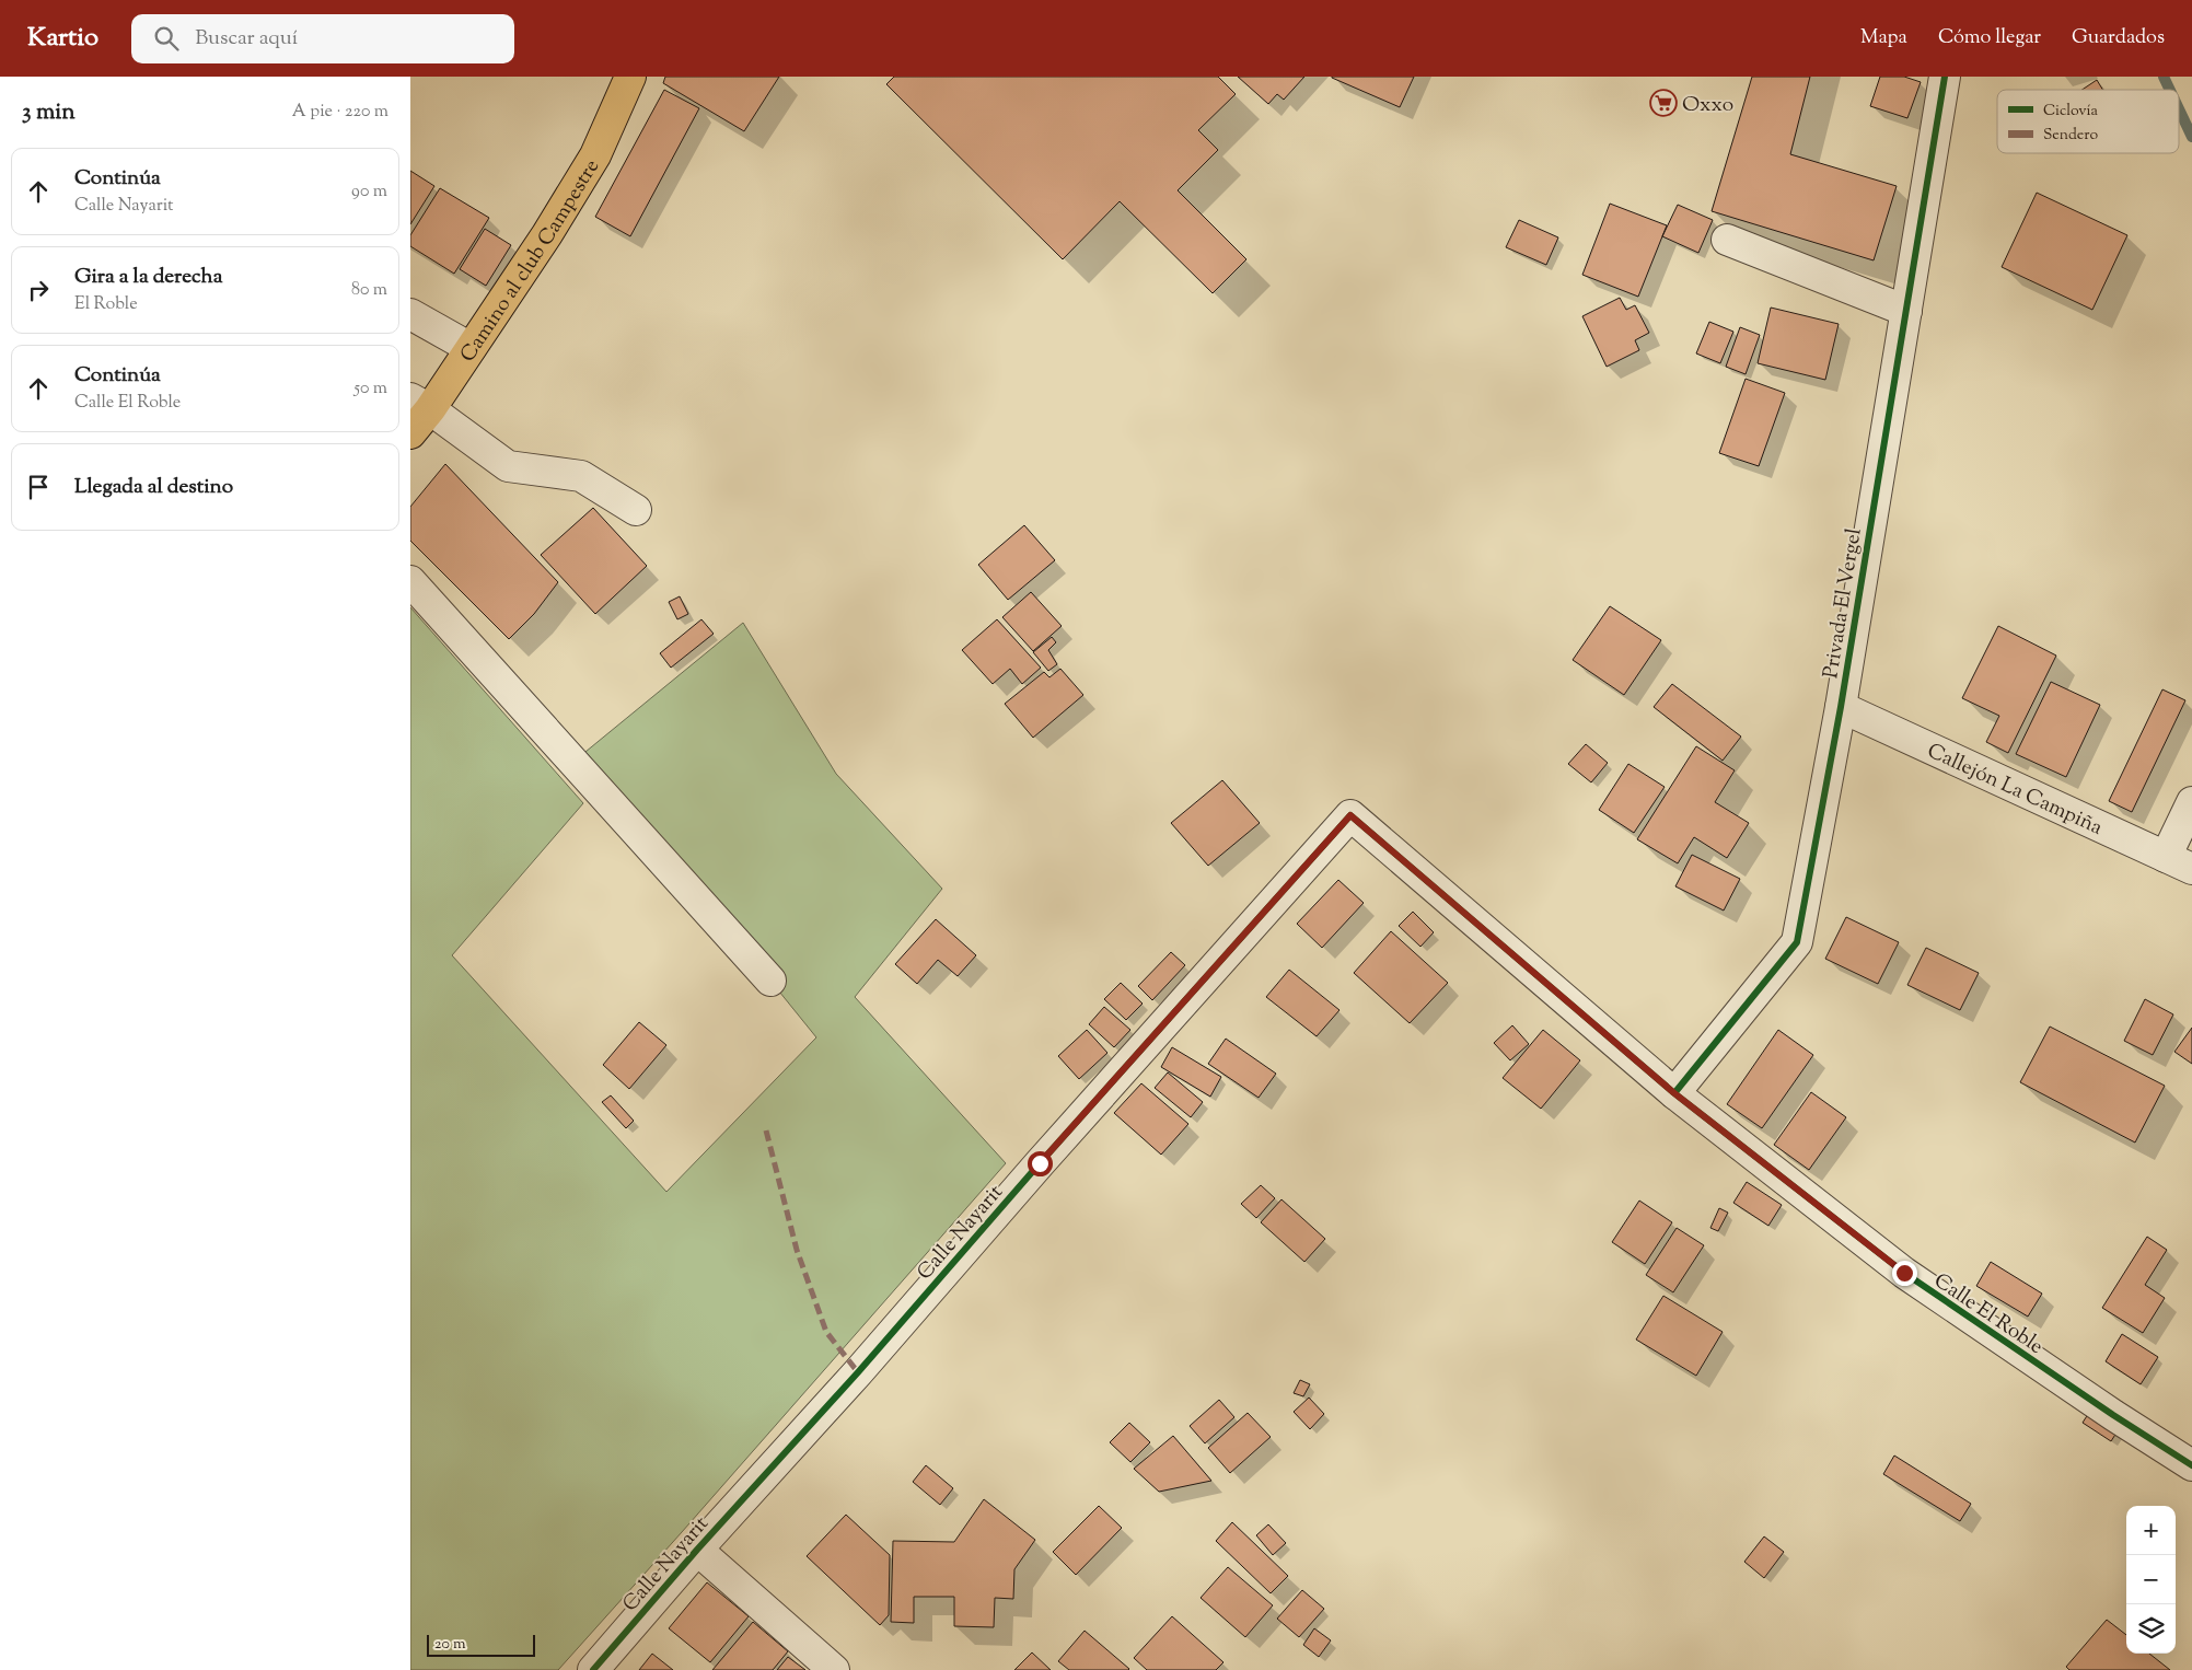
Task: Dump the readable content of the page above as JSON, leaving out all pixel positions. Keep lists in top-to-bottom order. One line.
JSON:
{"streets":{"main road":["Camino al club Campestre"],"street":["Privada El Vergel","Callejón La Campiña","Calle Nayarit","Calle El Roble"]},"crossings":[["Privada El Vergel","Callejón La Campiña"],["Privada El Vergel","Calle El Roble"],["Calle Nayarit","Calle El Roble"]],"places":{"supermarket":["Oxxo"]},"legend":["Ciclovía","Sendero"],"scale_bar":"20 m","page":{"header":"Kartio","search":"Buscar aquí","nav":["Mapa","Cómo llegar","Guardados"],"heading":["3 min","A pie · 220 m"],"list":[["Continúa","Calle Nayarit","90 m"],["Gira a la derecha","El Roble","80 m"],["Continúa","Calle El Roble","50 m"],"Llegada al destino"],"map_buttons":["+","−"],"scale":"20 m"}}
